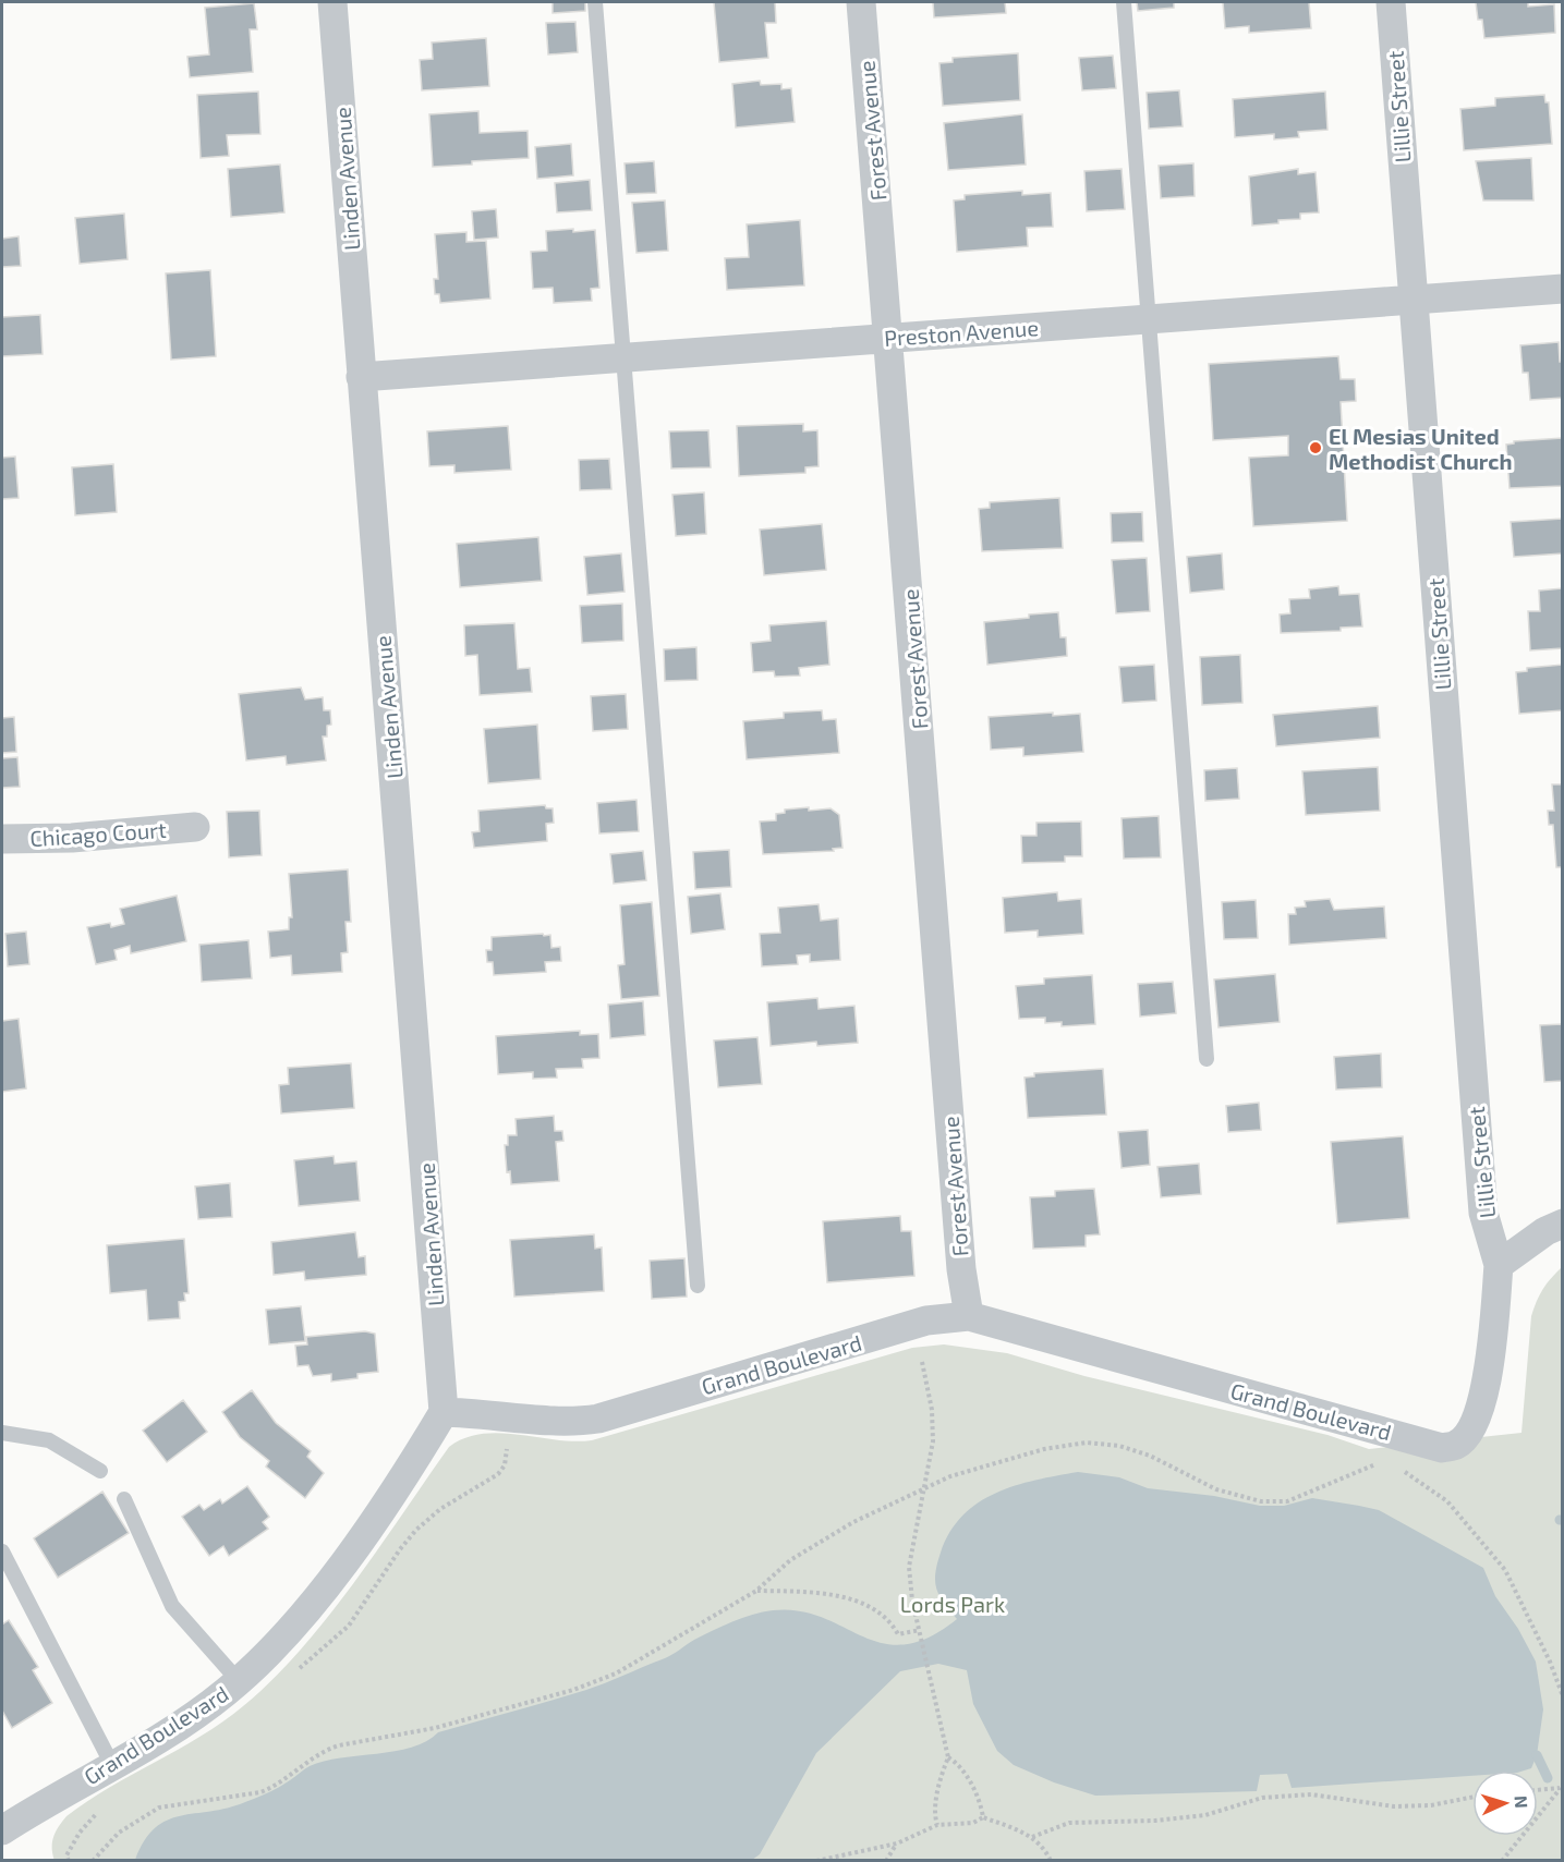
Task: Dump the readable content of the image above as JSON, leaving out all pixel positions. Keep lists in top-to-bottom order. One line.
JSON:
{"streets":{"street":["Lillie Street","Forest Avenue","Linden Avenue","Preston Avenue","Chicago Court","Grand Boulevard"]},"crossings":[["Lillie Street","Preston Avenue"],["Lillie Street","Grand Boulevard"],["Forest Avenue","Preston Avenue"],["Forest Avenue","Grand Boulevard"],["Linden Avenue","Preston Avenue"],["Linden Avenue","Grand Boulevard"]],"parks":["Lords Park"],"places":["El Mesias United Methodist Church"],"north":"right"}
